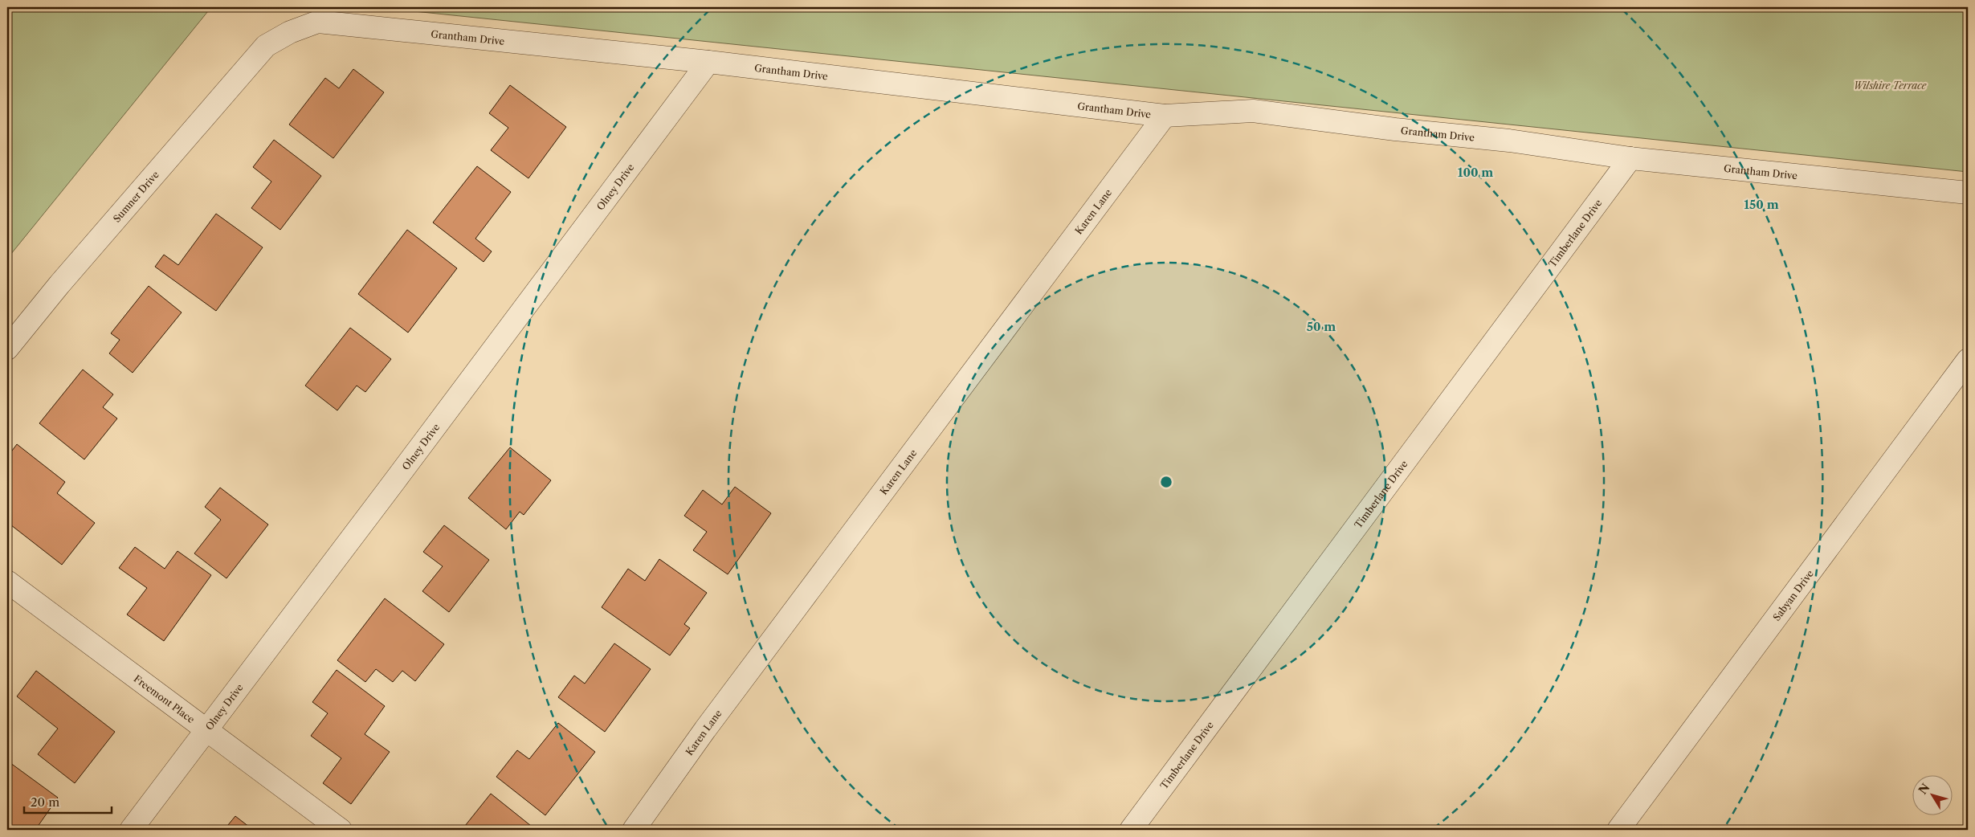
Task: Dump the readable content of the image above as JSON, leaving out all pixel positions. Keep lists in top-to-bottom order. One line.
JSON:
{"streets":{"street":["Grantham Drive","Olney Drive","Sumner Drive","Karen Lane","Timberlane Drive","Sabyan Drive","Freemont Place"]},"crossings":[["Grantham Drive","Olney Drive"],["Grantham Drive","Sumner Drive"],["Grantham Drive","Karen Lane"],["Grantham Drive","Timberlane Drive"],["Olney Drive","Freemont Place"]],"parks":["Wilshire Terrace"],"scale_bar":"20 m","north":"top left","rings":["100 m","150 m","50 m"]}
